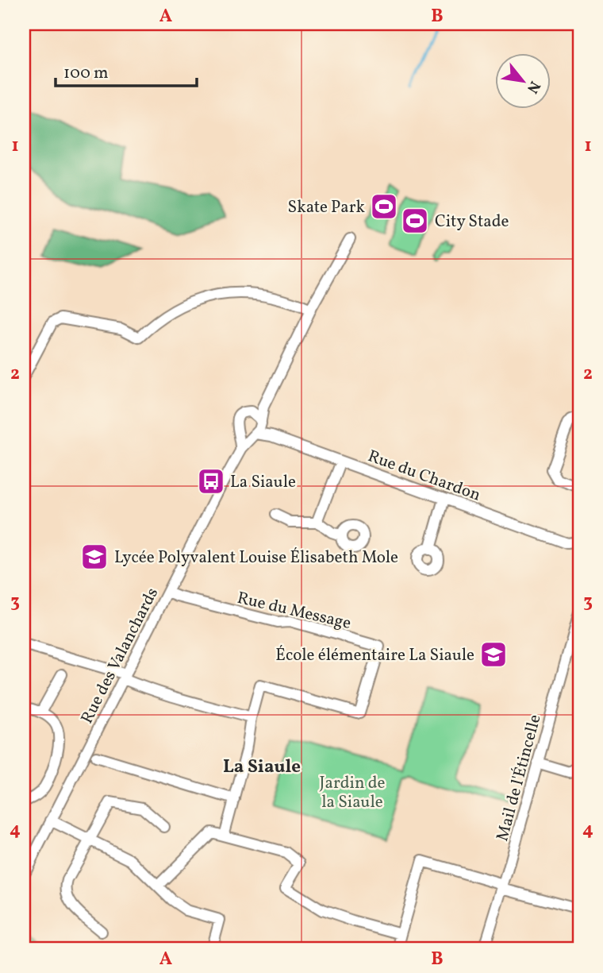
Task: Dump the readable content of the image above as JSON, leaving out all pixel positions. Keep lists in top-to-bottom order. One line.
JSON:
{"streets":{"street":["Rue du Chardon","Rue du Message","Rue des Valanchards","Mail de l'Étincelle"]},"crossings":[["Rue du Chardon","Rue des Valanchards"],["Rue du Message","Rue des Valanchards"]],"districts":["La Siaule"],"parks":["Jardin de la Siaule"],"places":{"sports":["Skate Park","City Stade"],"bus stop":["La Siaule"],"school or university":["Lycée Polyvalent Louise Élisabeth Mole","École élémentaire La Siaule"]},"scale_bar":"100 m","north":"bottom right","grid":{"columns":["A","B"],"rows":["1","2","3","4"]}}
